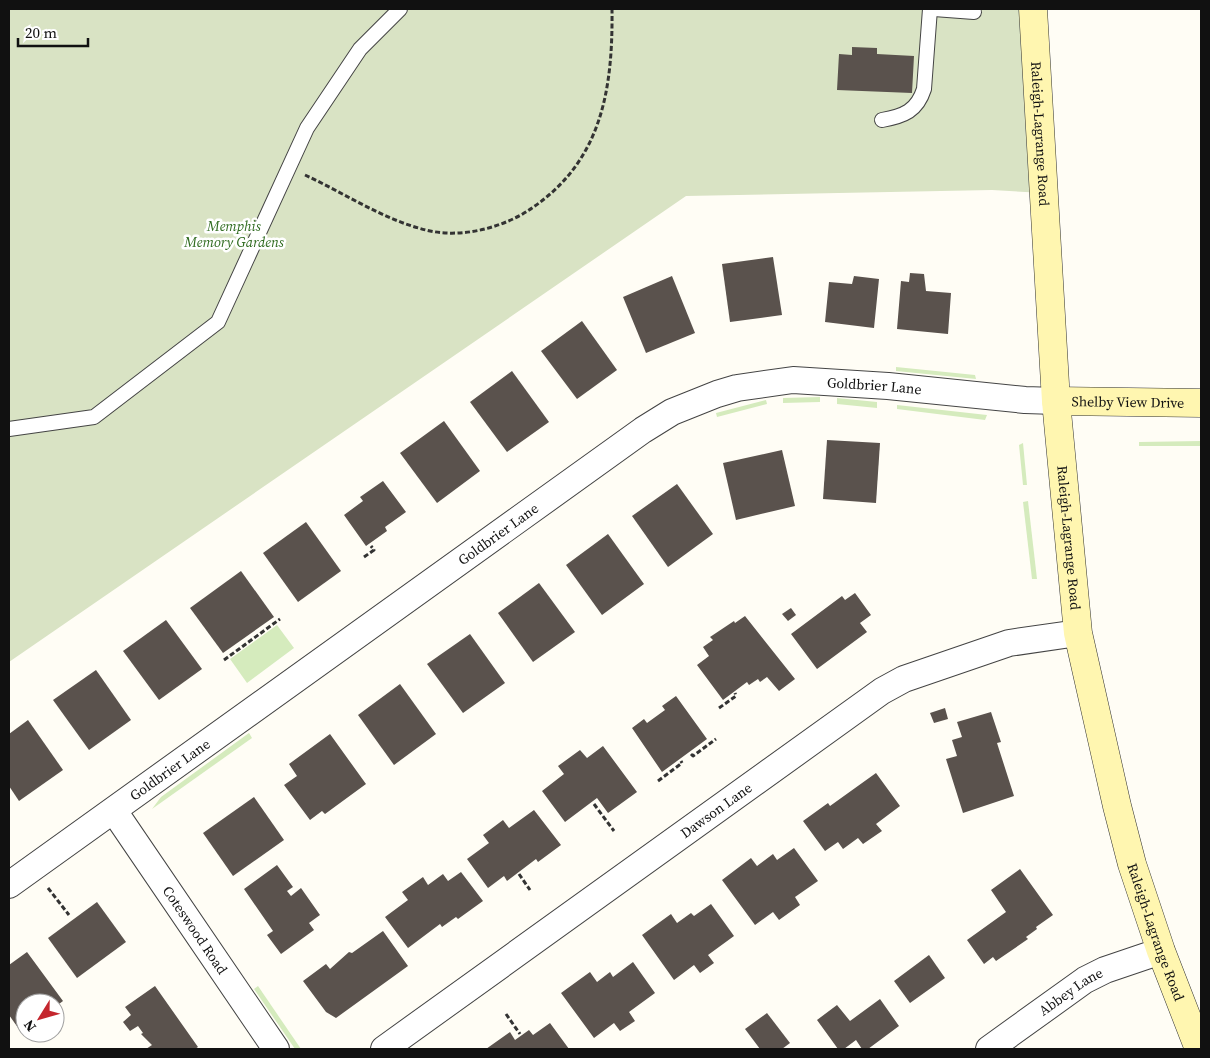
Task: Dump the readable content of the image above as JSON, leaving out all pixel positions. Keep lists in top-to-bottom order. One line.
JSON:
{"streets":{"main road":["Raleigh-Lagrange Road","Shelby View Drive"],"street":["Goldbrier Lane","Dawson Lane","Coteswood Road","Abbey Lane"]},"crossings":[["Raleigh-Lagrange Road","Goldbrier Lane"],["Raleigh-Lagrange Road","Shelby View Drive"],["Raleigh-Lagrange Road","Dawson Lane"],["Raleigh-Lagrange Road","Abbey Lane"],["Goldbrier Lane","Shelby View Drive"],["Goldbrier Lane","Coteswood Road"]],"parks":["Memphis Memory Gardens"],"scale_bar":"20 m","north":"bottom left"}
